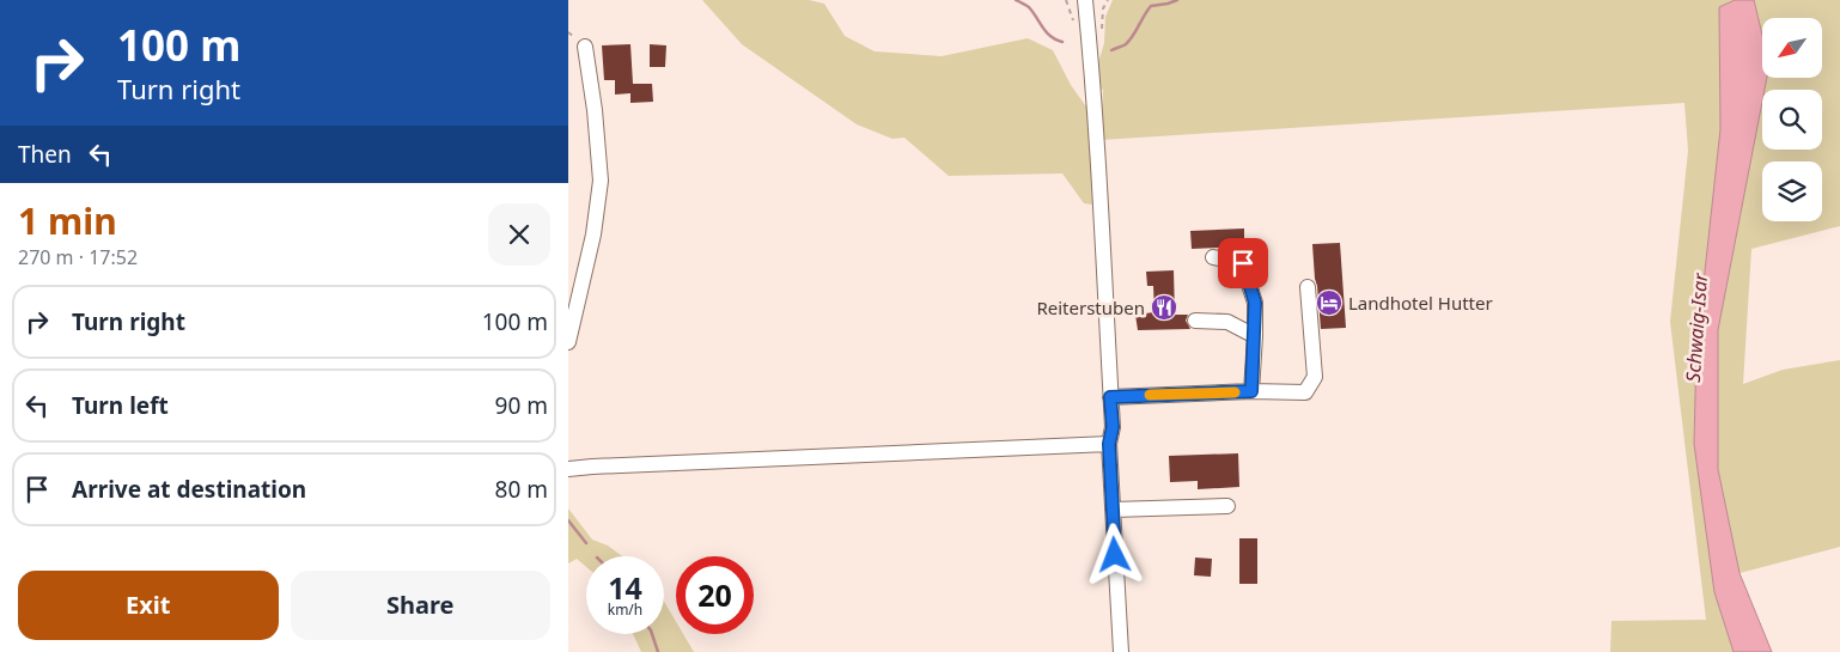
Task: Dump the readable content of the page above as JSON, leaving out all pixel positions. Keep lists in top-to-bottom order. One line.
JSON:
{"water":["Schwaig-Isar"],"places":{"hotel":["Landhotel Hutter"],"restaurant":["Reiterstuben"]},"north":"bottom left","page":{"turn":["100 m","Turn right"],"then":"Then","heading":["1 min","270 m · 17:52"],"list":[{"name":"Turn right","value":"100 m"},{"name":"Turn left","value":"90 m"},{"name":"Arrive at destination","value":"80 m"}],"speed":"14 km/h","limit":"20","buttons":["Exit","Share"]}}
